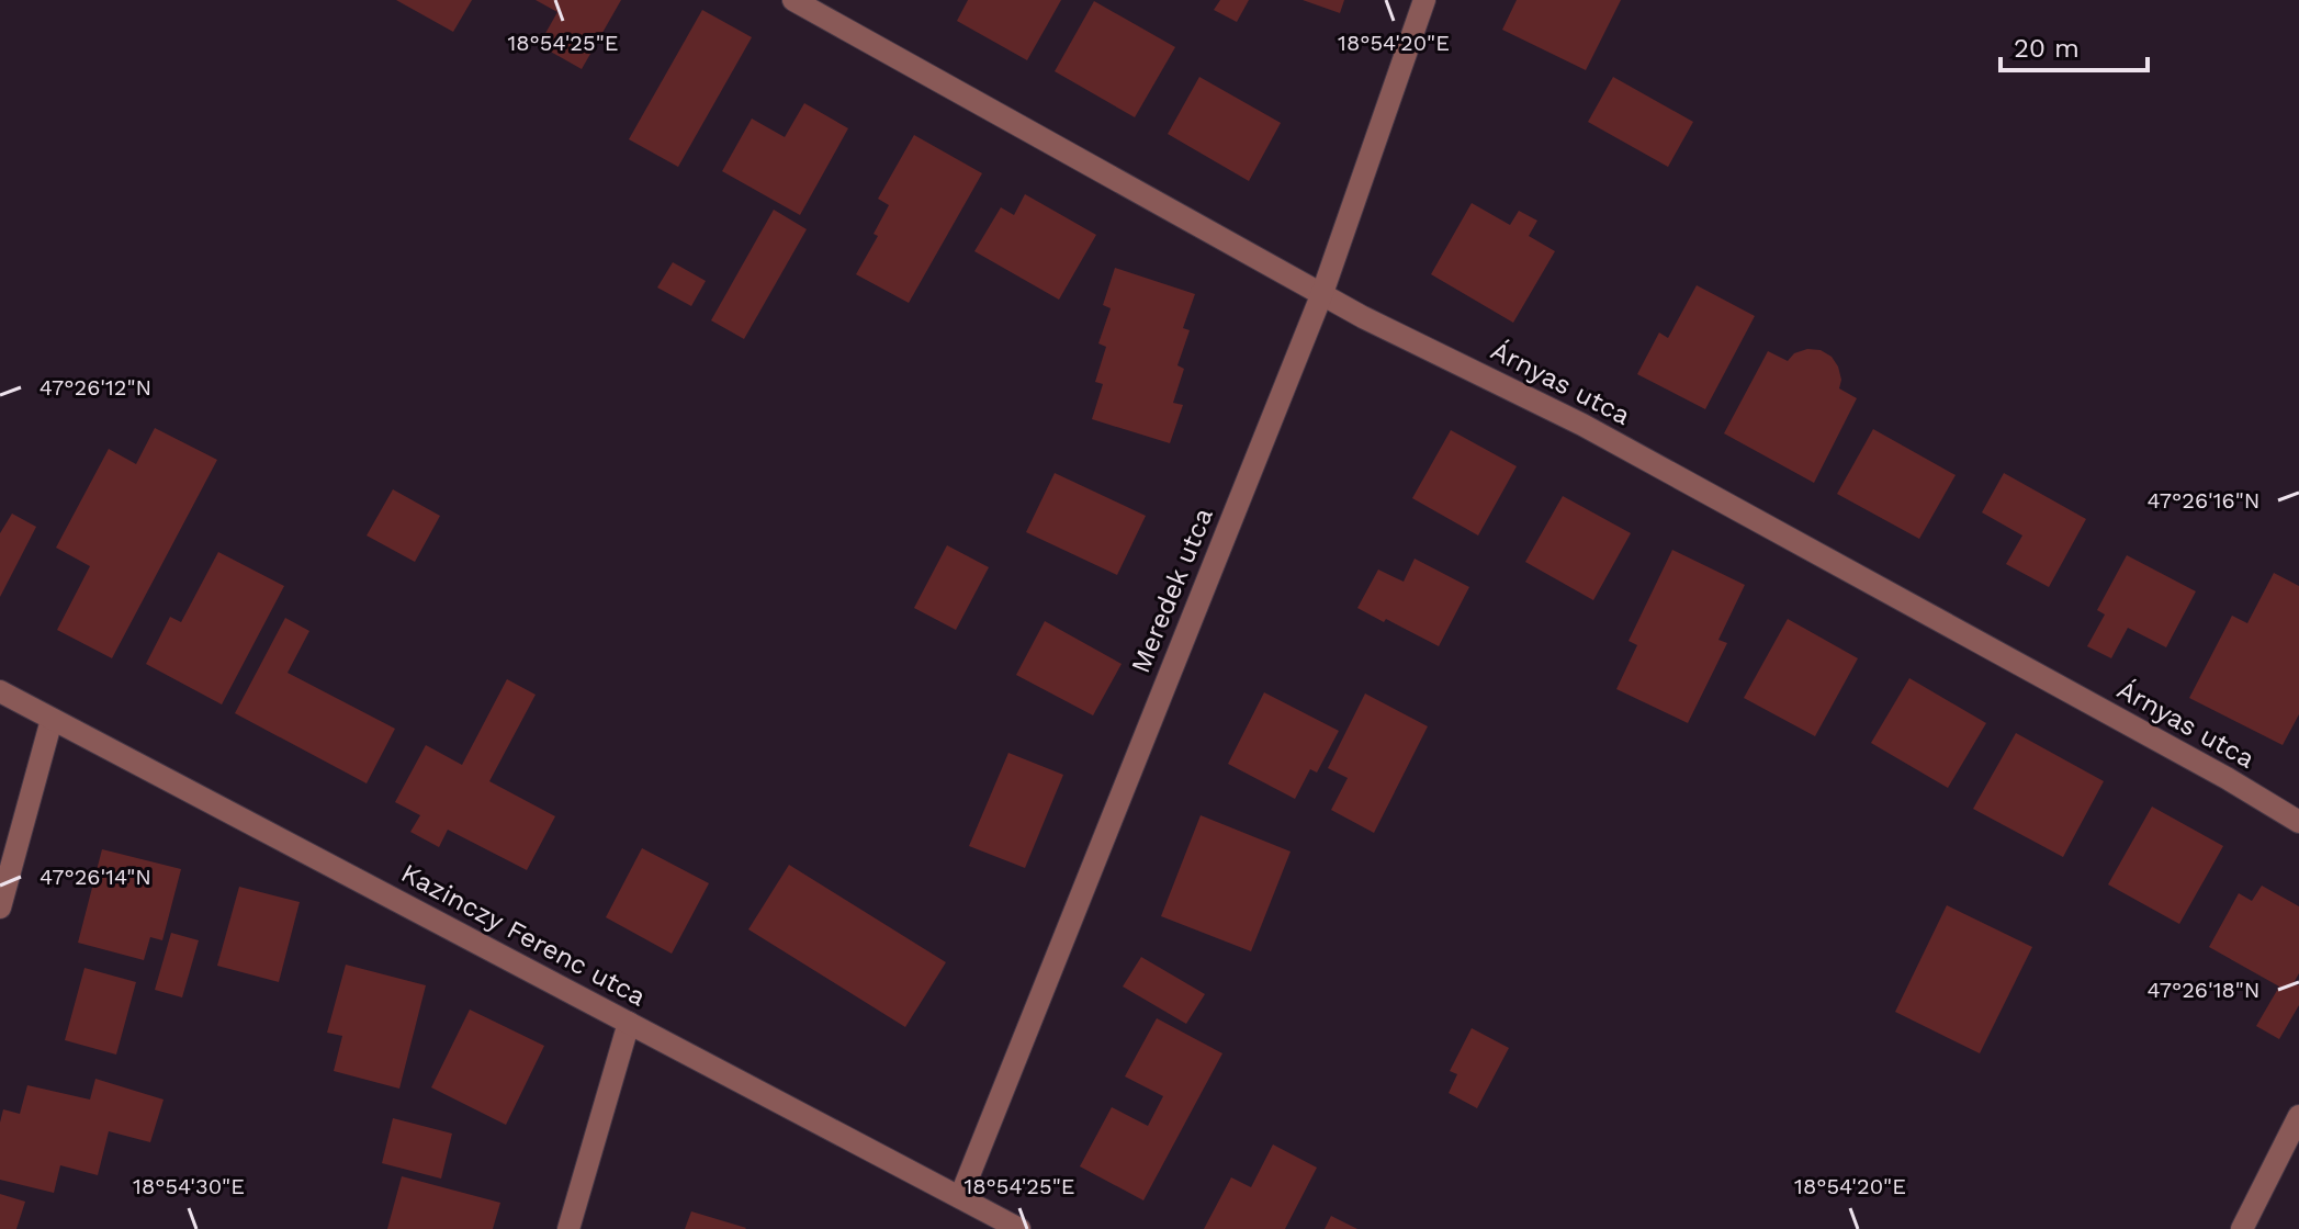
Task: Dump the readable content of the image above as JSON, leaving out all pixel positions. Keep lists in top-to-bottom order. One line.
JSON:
{"streets":{"street":["Árnyas utca","Meredek utca","Kazinczy Ferenc utca"]},"crossings":[["Árnyas utca","Meredek utca"],["Meredek utca","Kazinczy Ferenc utca"]],"scale_bar":"20 m","coordinates":["18°54'25\"E","18°54'20\"E","47°26'12\"N","47°26'16\"N","47°26'14\"N","47°26'18\"N","18°54'30\"E"]}
